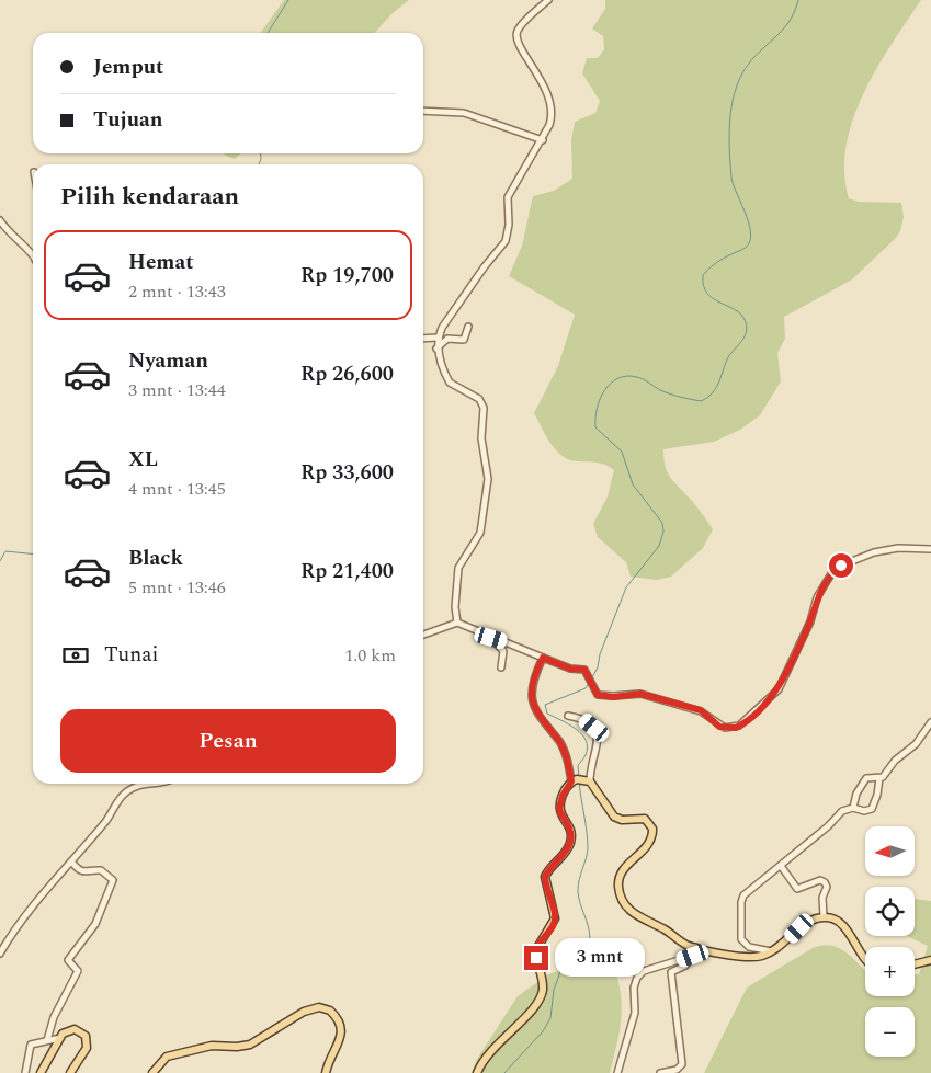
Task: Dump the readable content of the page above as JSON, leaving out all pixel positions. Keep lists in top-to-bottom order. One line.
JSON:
{"north":"left","page":{"banner":["Jemput","Tujuan"],"heading":"Pilih kendaraan","list":[{"name":"Hemat","note":"2 mnt · 13:43","value":"Rp 19,700"},{"name":"Nyaman","note":"3 mnt · 13:44","value":"Rp 26,600"},{"name":"XL","note":"4 mnt · 13:45","value":"Rp 33,600"},{"name":"Black","note":"5 mnt · 13:46","value":"Rp 21,400"}],"pay":["Tunai","1.0 km"],"buttons":"Pesan","map_buttons":["+","−"],"bubble":"3 mnt"}}
